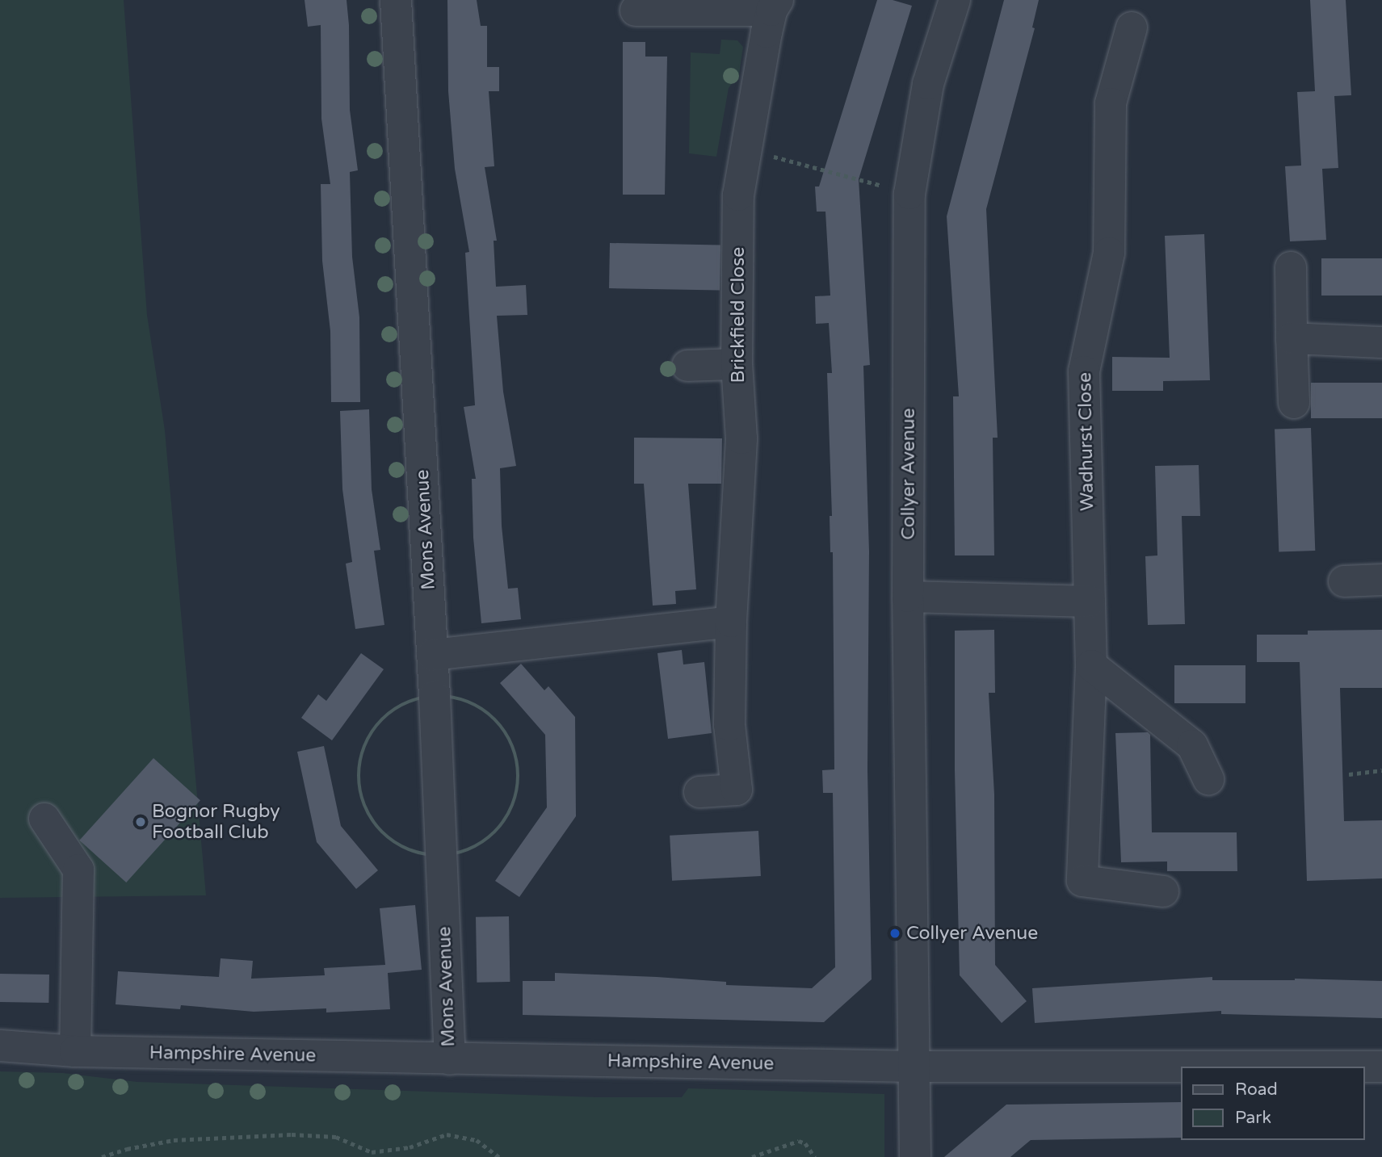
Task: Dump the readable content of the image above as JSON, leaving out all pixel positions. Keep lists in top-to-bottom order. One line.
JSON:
{"streets":{"street":["Brickfield Close","Wadhurst Close","Collyer Avenue","Mons Avenue","Hampshire Avenue"]},"crossings":[["Collyer Avenue","Hampshire Avenue"],["Mons Avenue","Hampshire Avenue"]],"places":["Bognor Rugby Football Club","Collyer Avenue"],"legend":["Road","Park"]}
